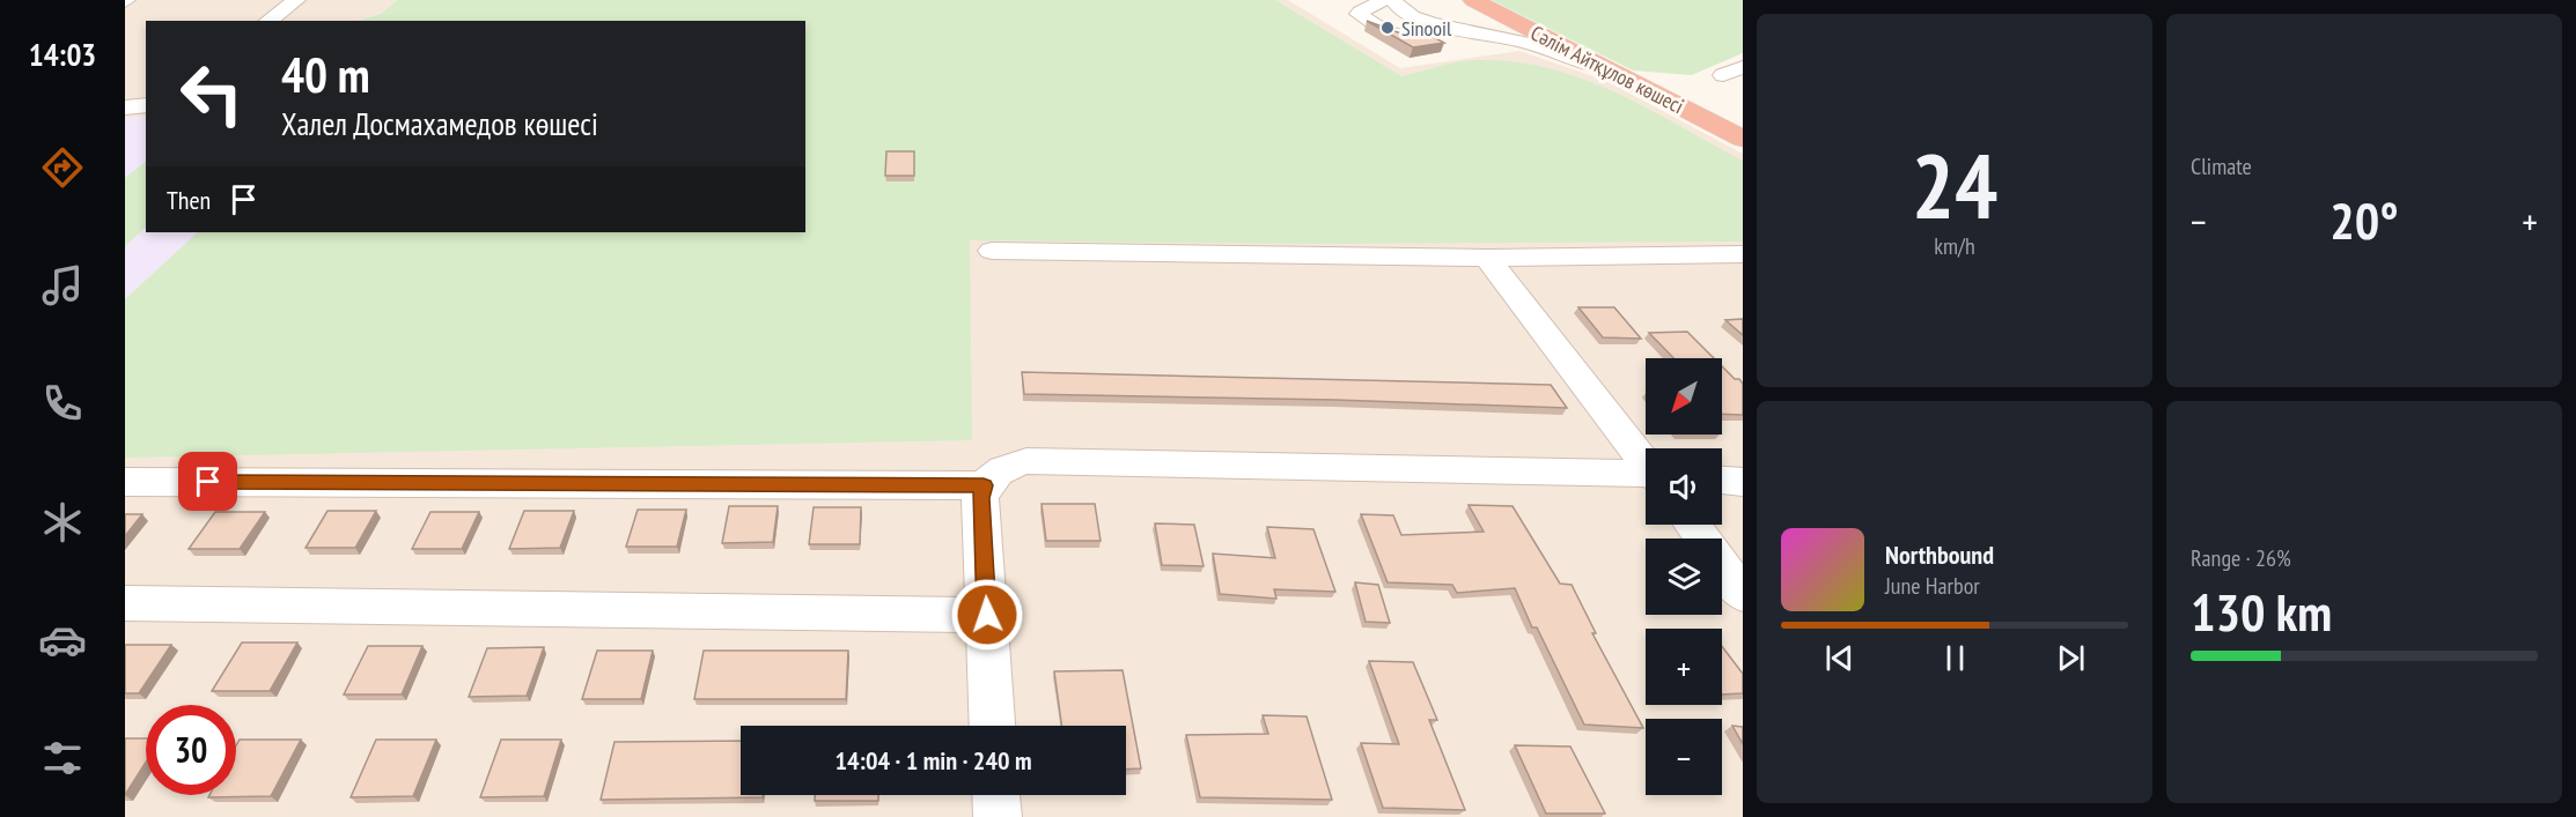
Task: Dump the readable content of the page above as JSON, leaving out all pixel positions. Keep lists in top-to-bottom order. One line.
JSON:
{"streets":{"highway":["Сәлім Айтқұлов көшесі"]},"places":["Sinooil"],"north":"bottom left","page":{"tabs":"14:03","tile":[["24","km/h"],"Climate",["Range · 26%","130 km"]],"turn":["40 m","Халел Досмахамедов көшесі"],"then":"Then","heat":["−","20°","+"],"map_buttons":["+","−"],"song":["Northbound","June Harbor"],"limit":"30","trip":"14:04 · 1 min · 240 m"}}
